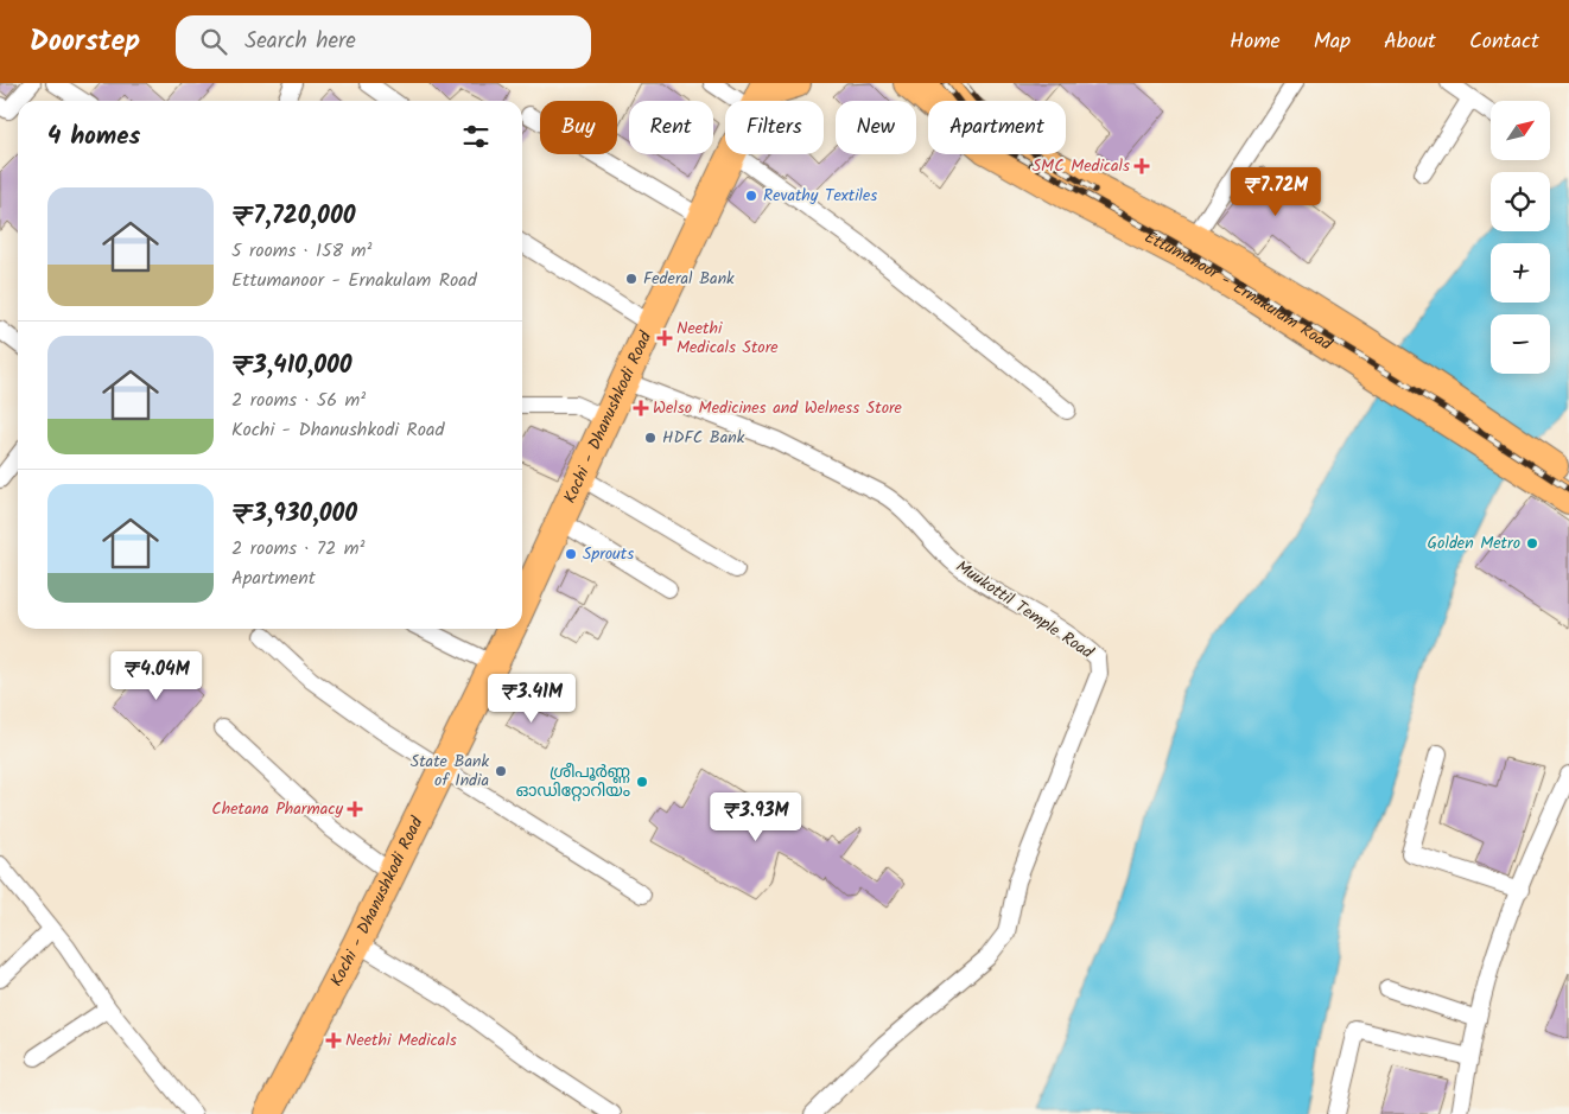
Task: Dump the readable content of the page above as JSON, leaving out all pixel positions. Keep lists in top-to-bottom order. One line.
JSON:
{"streets":{"highway":["Ettumanoor - Ernakulam Road","Kochi - Dhanushkodi Road"],"street":["Muukottil Temple Road"]},"crossings":[["Kochi - Dhanushkodi Road","Muukottil Temple Road"]],"places":{"health":["SMC Medicals","Neethi Medicals Store","Welso Medicines and Welness Store","Chetana Pharmacy","Neethi Medicals"],"other":["Revathy Textiles","Federal Bank","HDFC Bank","Golden Metro","Sprouts","State Bank of India","ശ്രീപൂർണ്ണ ഓഡിറ്റോറിയം"]},"north":"top right","page":{"header":"Doorstep","search":"Search here","nav":["Home","Map","About","Contact"],"map_buttons":["+","−"],"chip":["Buy","Rent","Filters","New","Apartment"],"heading":"4 homes","price":["₹7.72M","₹4.04M","₹3.41M","₹3.93M"],"list":[{"name":"₹7,720,000","note":"5 rooms · 158 m² · Ettumanoor - Ernakulam Road"},{"name":"₹3,410,000","note":"2 rooms · 56 m² · Kochi - Dhanushkodi Road"},{"name":"₹3,930,000","note":"2 rooms · 72 m² · Apartment"}]}}
